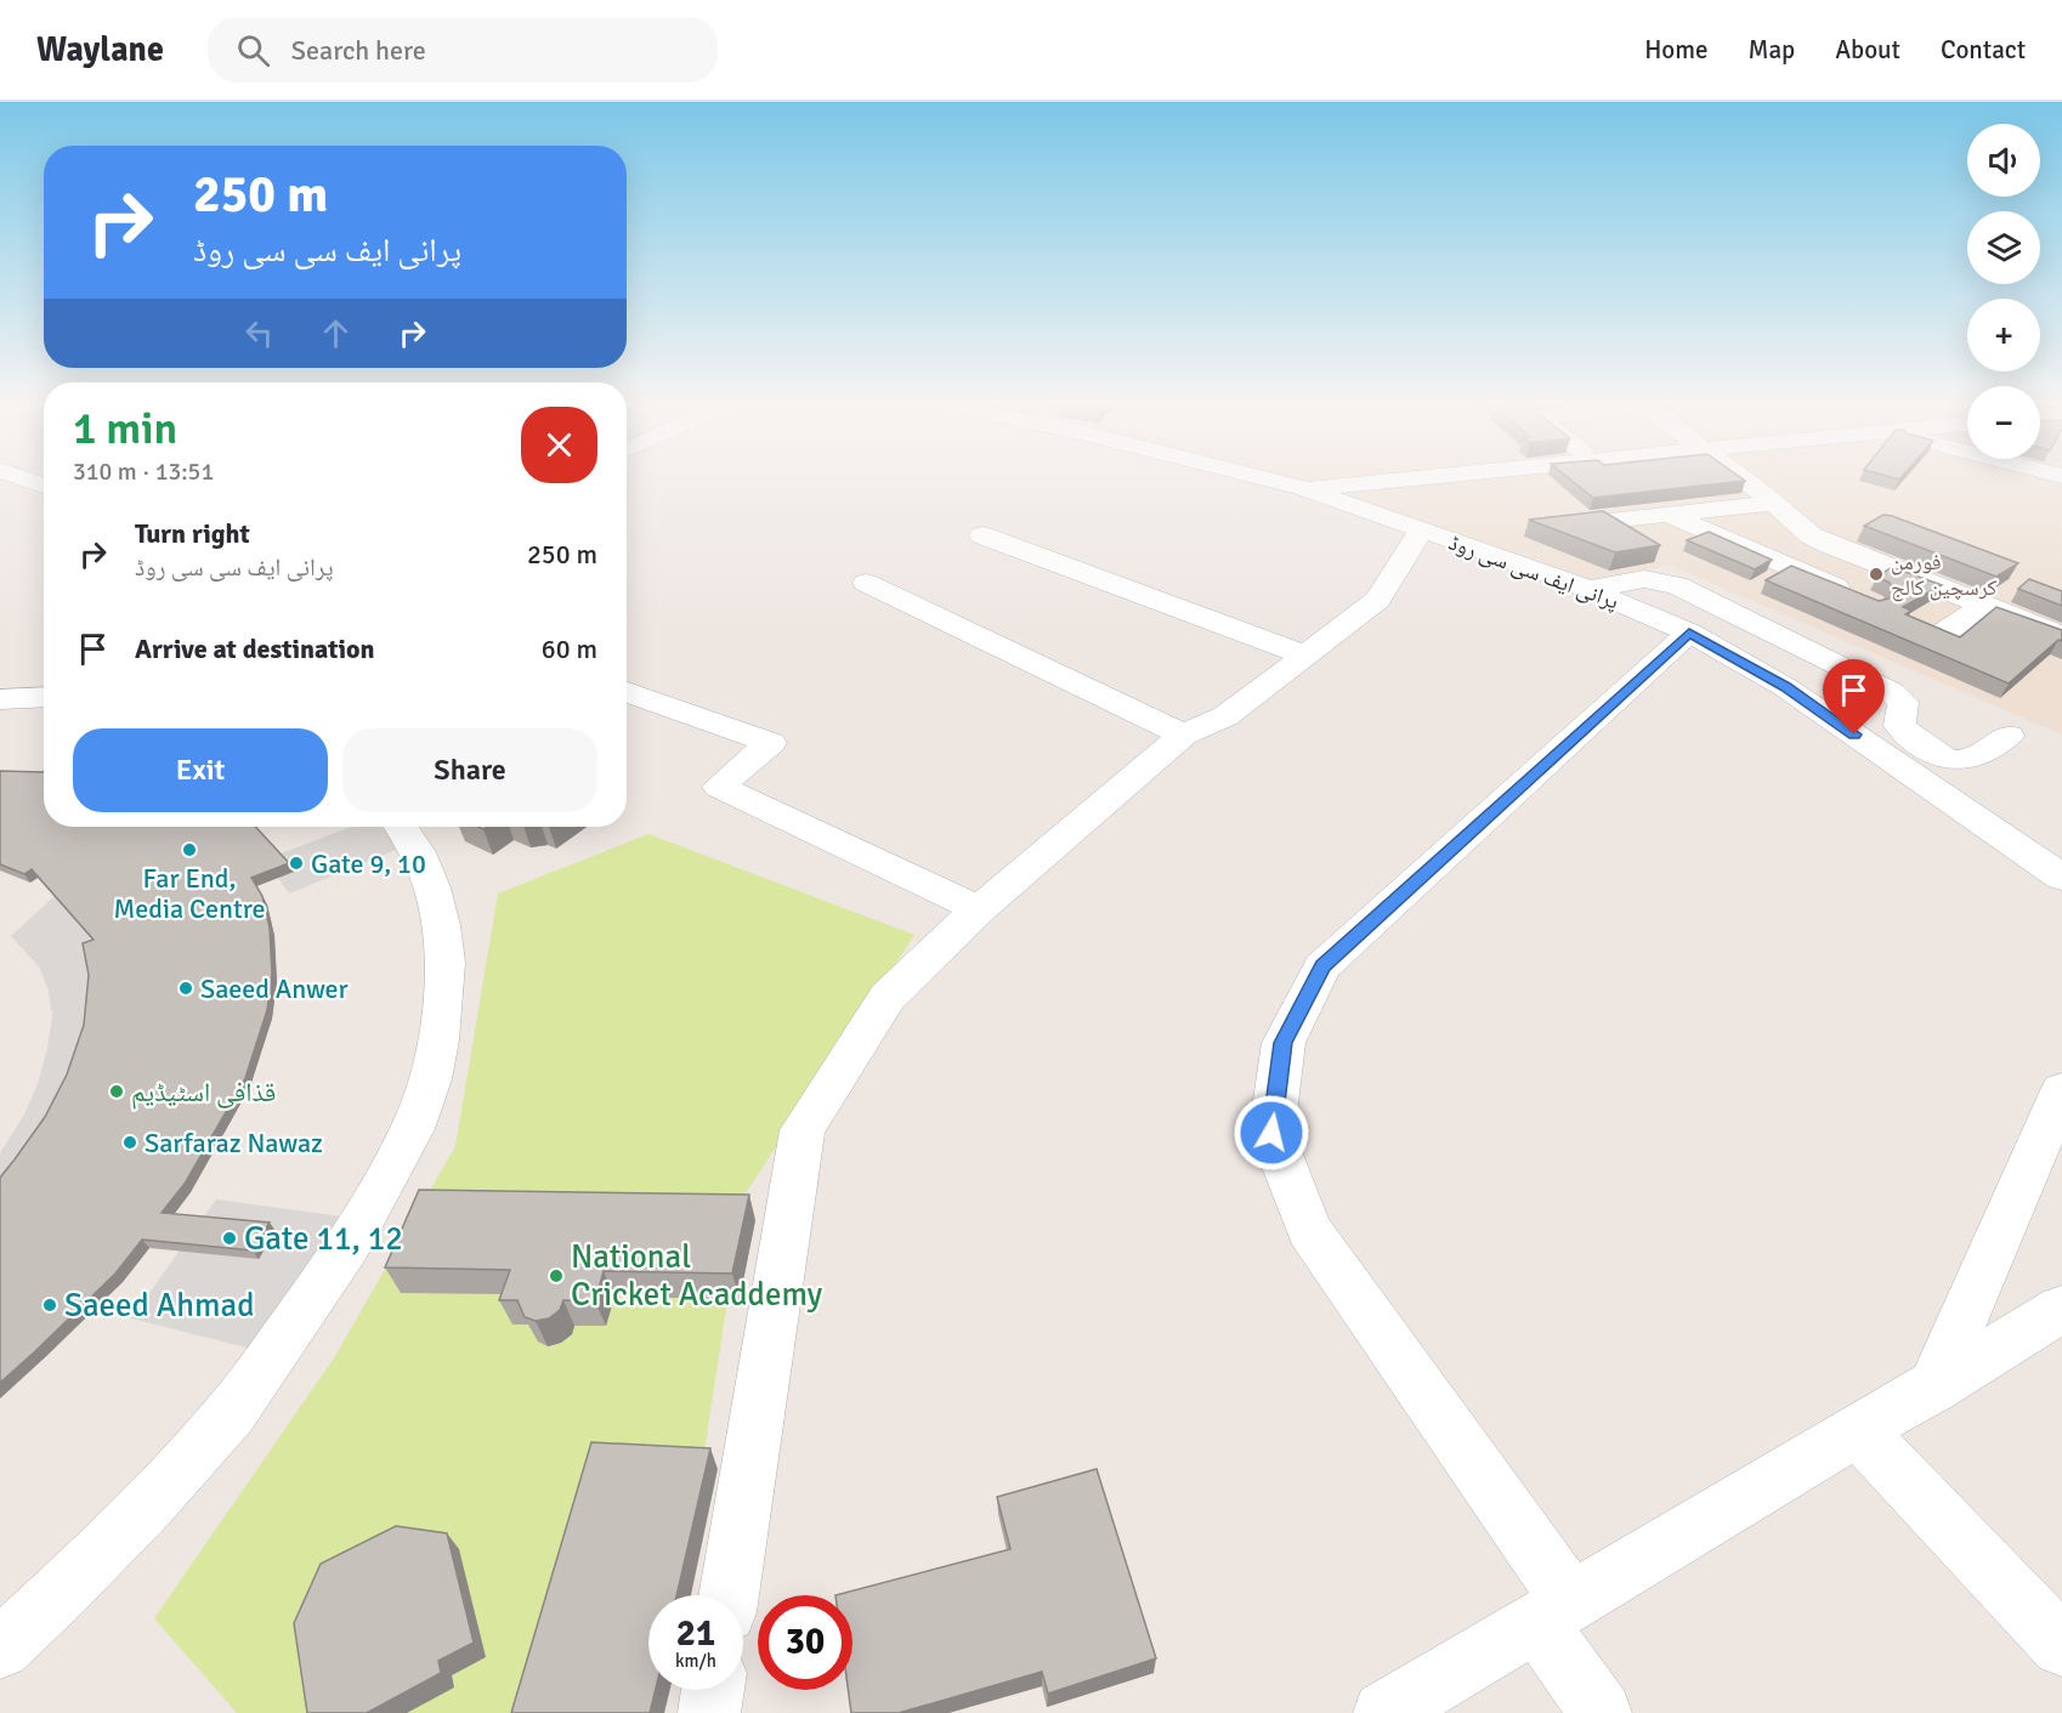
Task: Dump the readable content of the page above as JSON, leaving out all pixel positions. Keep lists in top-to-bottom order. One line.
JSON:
{"streets":{"street":["پرانی ایف سی سی روڈ"]},"places":["فورمن کرسچین کالج","Far End, Media Centre","Gate 9, 10","Saeed Anwer","قذافی اسٹیڈیم","Sarfaraz Nawaz","Gate 11, 12","National Cricket Acaddemy","Saeed Ahmad"],"page":{"header":"Waylane","search":"Search here","nav":["Home","Map","About","Contact"],"map_buttons":["+","−"],"turn":["250 m","پرانی ایف سی سی روڈ"],"heading":["1 min","310 m · 13:51"],"list":[{"name":"Turn right","note":"پرانی ایف سی سی روڈ","value":"250 m"},{"name":"Arrive at destination","value":"60 m"}],"buttons":["Exit","Share"],"speed":"21 km/h","limit":"30"}}
